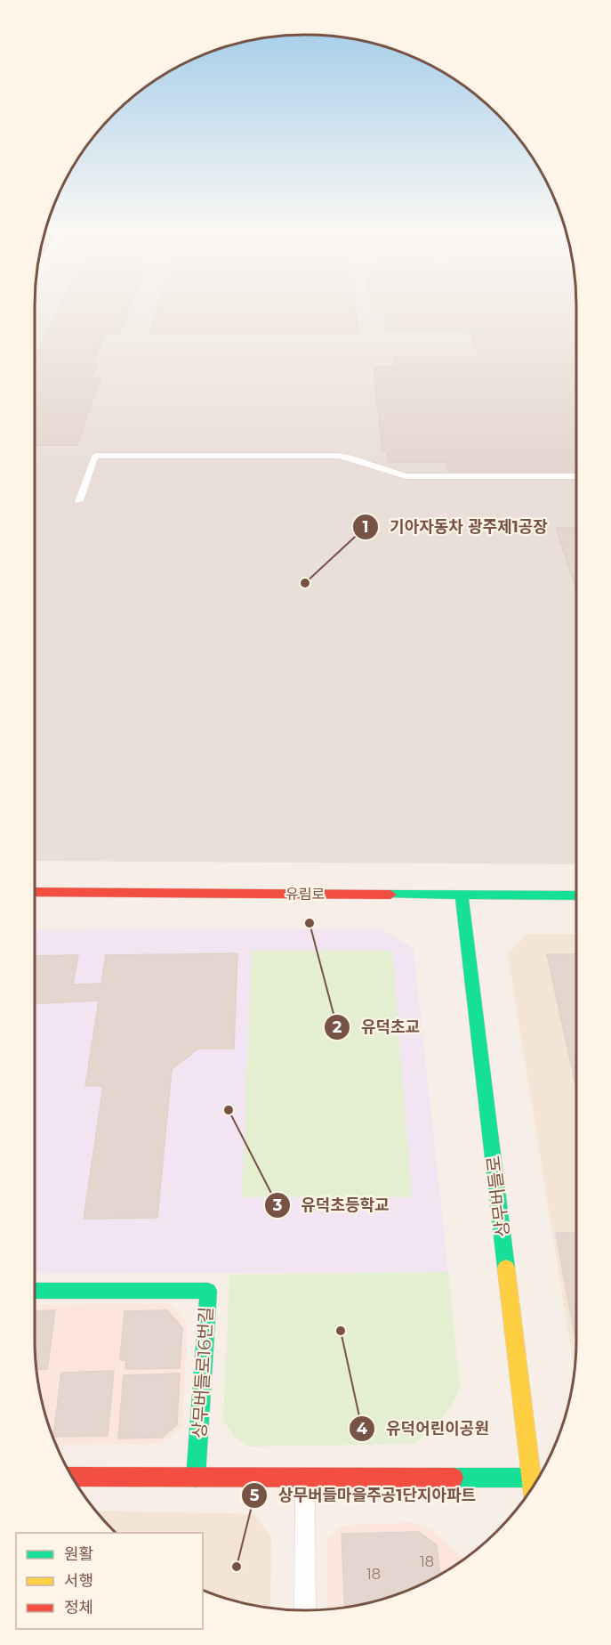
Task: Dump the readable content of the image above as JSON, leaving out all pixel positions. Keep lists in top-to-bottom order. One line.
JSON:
{"streets":{"street":["유림로","상무버들로","상무버들로16번길"]},"crossings":[["유림로","상무버들로"]],"places":["기아자동차 광주제1공장","유덕초교","유덕초등학교","유덕어린이공원","상무버들마을주공1단지아파트"],"house_numbers":["18","18"],"legend":["원활","서행","정체"]}
